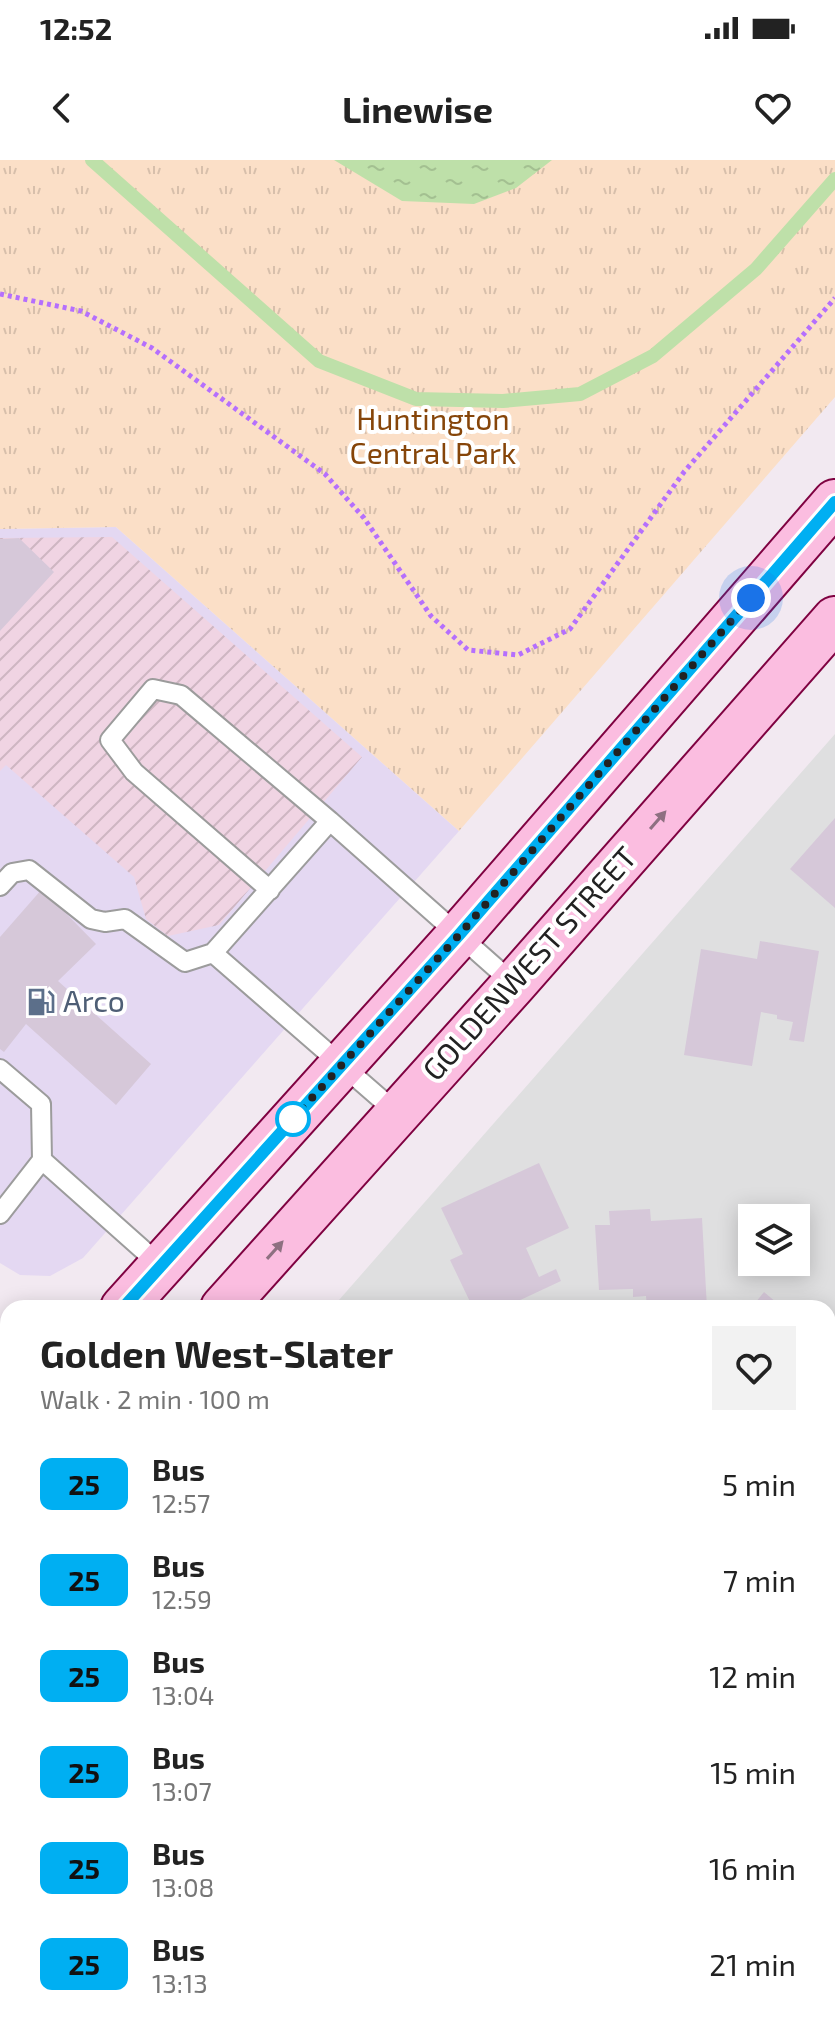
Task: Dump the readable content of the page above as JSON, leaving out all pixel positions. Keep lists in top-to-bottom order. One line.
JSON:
{"streets":{"main road":["GOLDENWEST STREET"]},"parks":["Huntington Central Park"],"places":{"fuel station":["Arco"]},"lines":["bus line 25"],"page":{"status":"12:52","header":"Linewise","heading":["Golden West-Slater","Walk · 2 min · 100 m"],"list":[{"mark":"25","name":"Bus","note":"12:57","value":"5 min"},{"mark":"25","name":"Bus","note":"12:59","value":"7 min"},{"mark":"25","name":"Bus","note":"13:04","value":"12 min"},{"mark":"25","name":"Bus","note":"13:07","value":"15 min"},{"mark":"25","name":"Bus","note":"13:08","value":"16 min"},{"mark":"25","name":"Bus","note":"13:13","value":"21 min"}]}}
